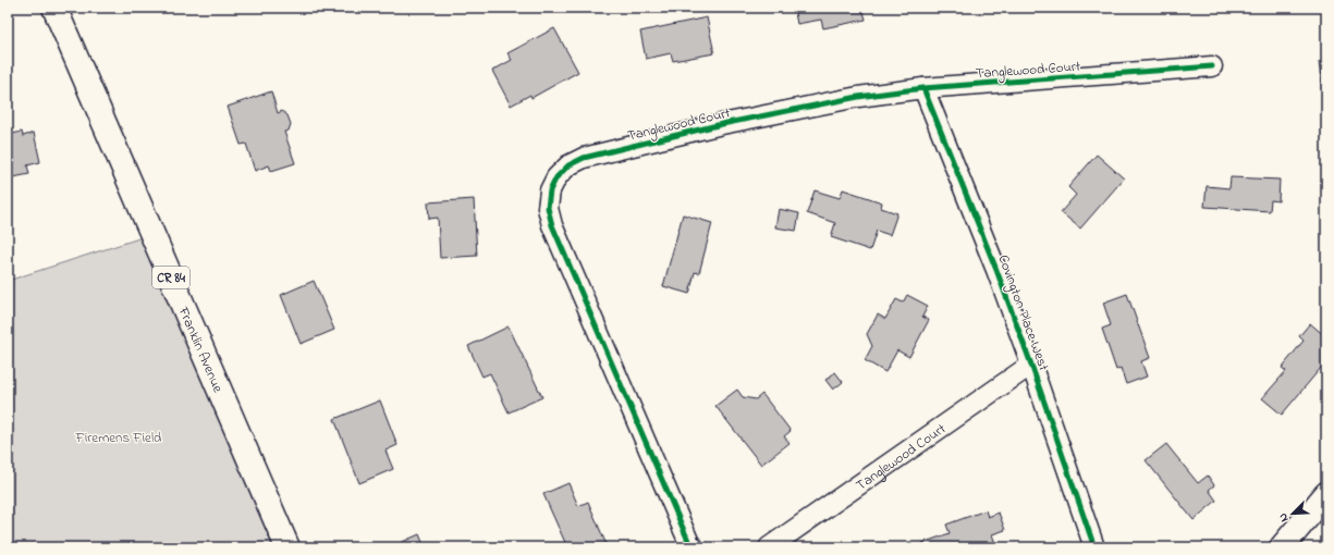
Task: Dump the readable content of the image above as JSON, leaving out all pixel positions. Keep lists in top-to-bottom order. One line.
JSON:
{"streets":{"main road":["CR 84","Franklin Avenue"],"street":["Tanglewood Court","Covington Place West"]},"crossings":[["Tanglewood Court","Covington Place West"]],"parks":["Firemens Field"],"north":"bottom left"}
